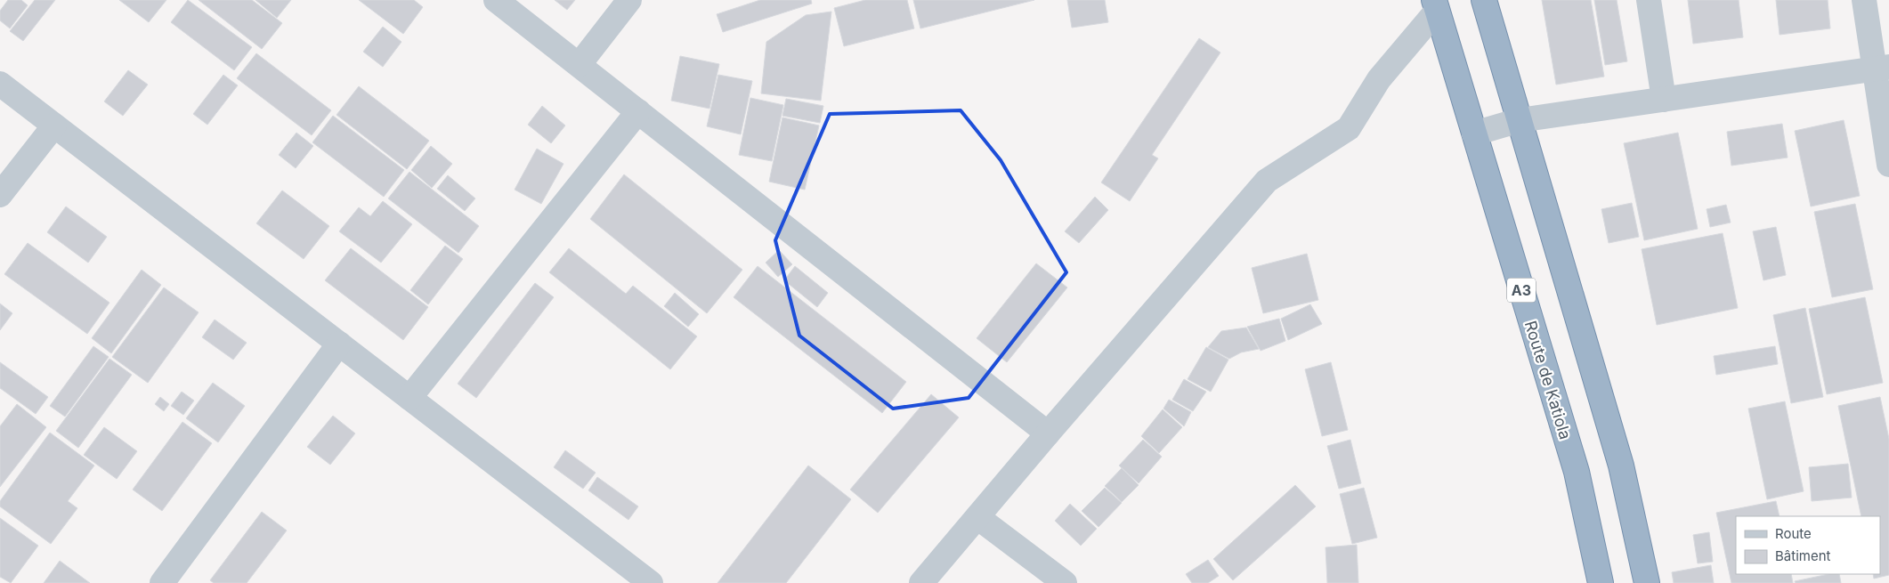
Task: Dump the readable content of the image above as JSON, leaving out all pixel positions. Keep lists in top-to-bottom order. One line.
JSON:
{"streets":{"highway":["A3","Route de Katiola"]},"legend":["Route","Bâtiment"]}
